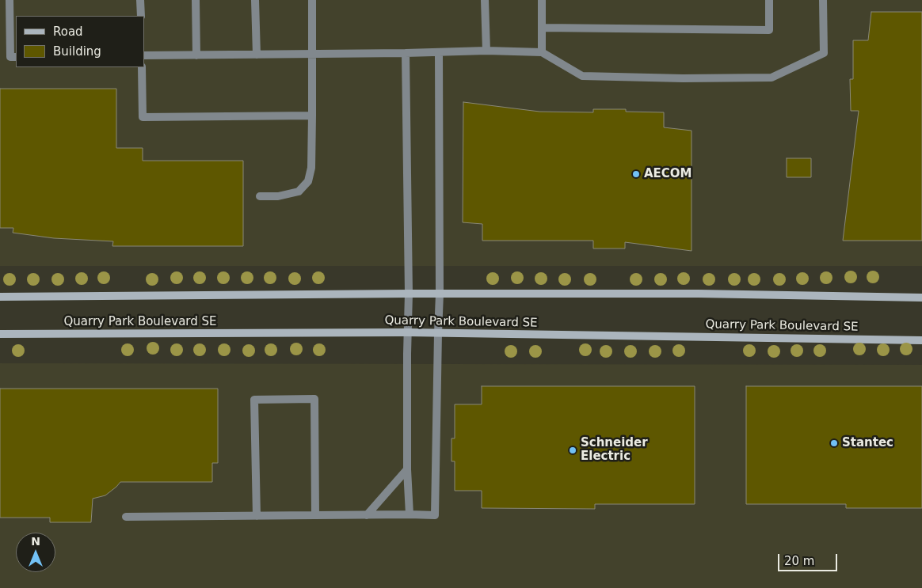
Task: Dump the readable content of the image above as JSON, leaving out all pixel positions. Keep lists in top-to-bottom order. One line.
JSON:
{"streets":{"main road":["Quarry Park Boulevard SE"]},"places":["AECOM","Stantec","Schneider Electric"],"legend":["Road","Building"],"scale_bar":"20 m","north":"top"}
